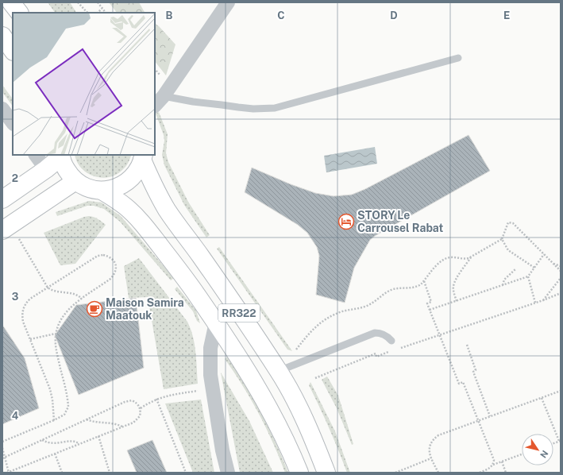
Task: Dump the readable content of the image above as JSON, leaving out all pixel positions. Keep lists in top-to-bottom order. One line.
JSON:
{"streets":{"main road":["RR322"]},"places":{"hotel":["STORY Le Carrousel Rabat"],"cafe":["Maison Samira Maatouk"]},"north":"bottom right","grid":{"columns":["B","C","D","E"],"rows":["2","3","4"]}}
